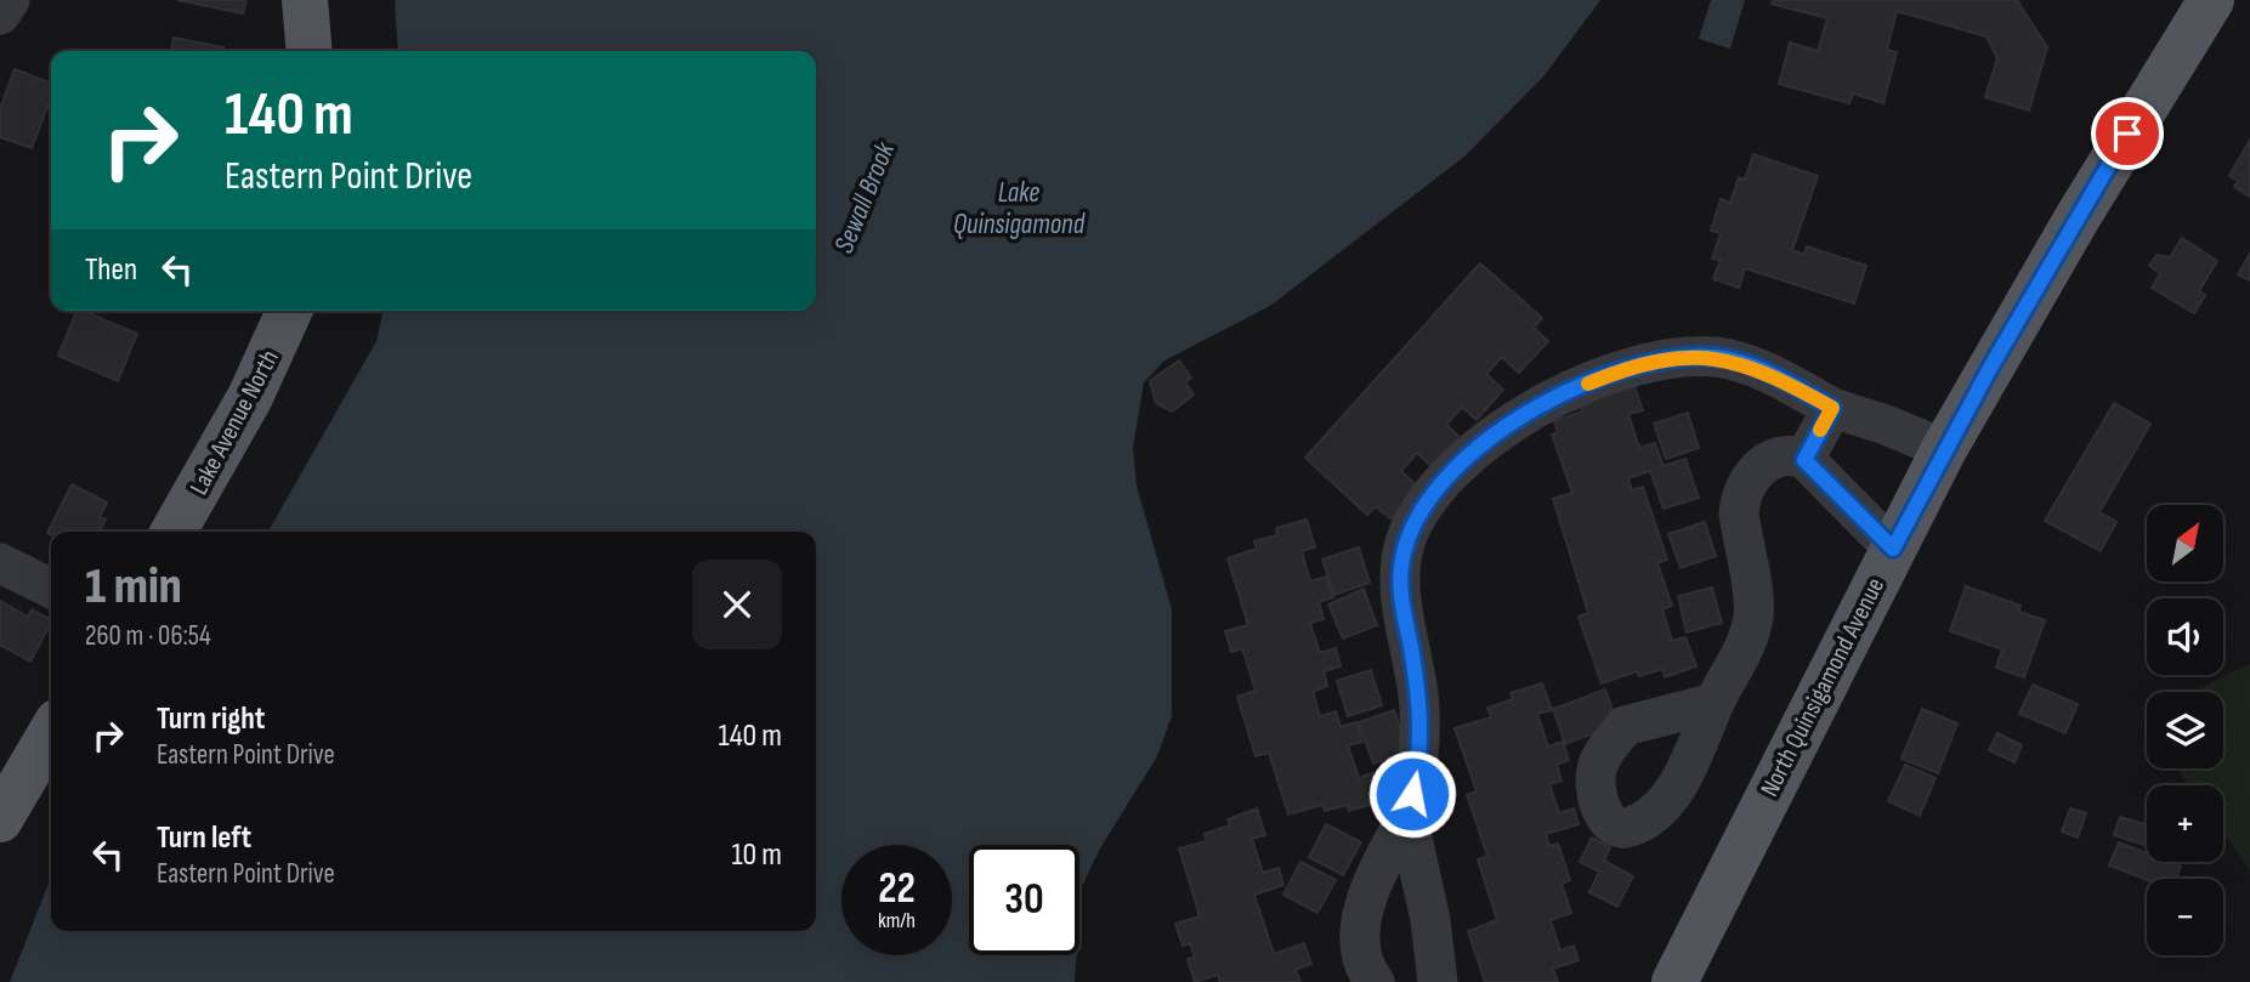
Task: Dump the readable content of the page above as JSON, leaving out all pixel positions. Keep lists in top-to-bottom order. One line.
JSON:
{"streets":{"main road":["Lake Avenue North","North Quinsigamond Avenue"]},"water":["Lake Quinsigamond","Sewall Brook"],"north":"top right","page":{"turn":["140 m","Eastern Point Drive"],"then":"Then","map_buttons":["+","−"],"heading":["1 min","260 m · 06:54"],"list":[{"name":"Turn right","note":"Eastern Point Drive","value":"140 m"},{"name":"Turn left","note":"Eastern Point Drive","value":"10 m"}],"speed":"22 km/h","limit":"30"}}
